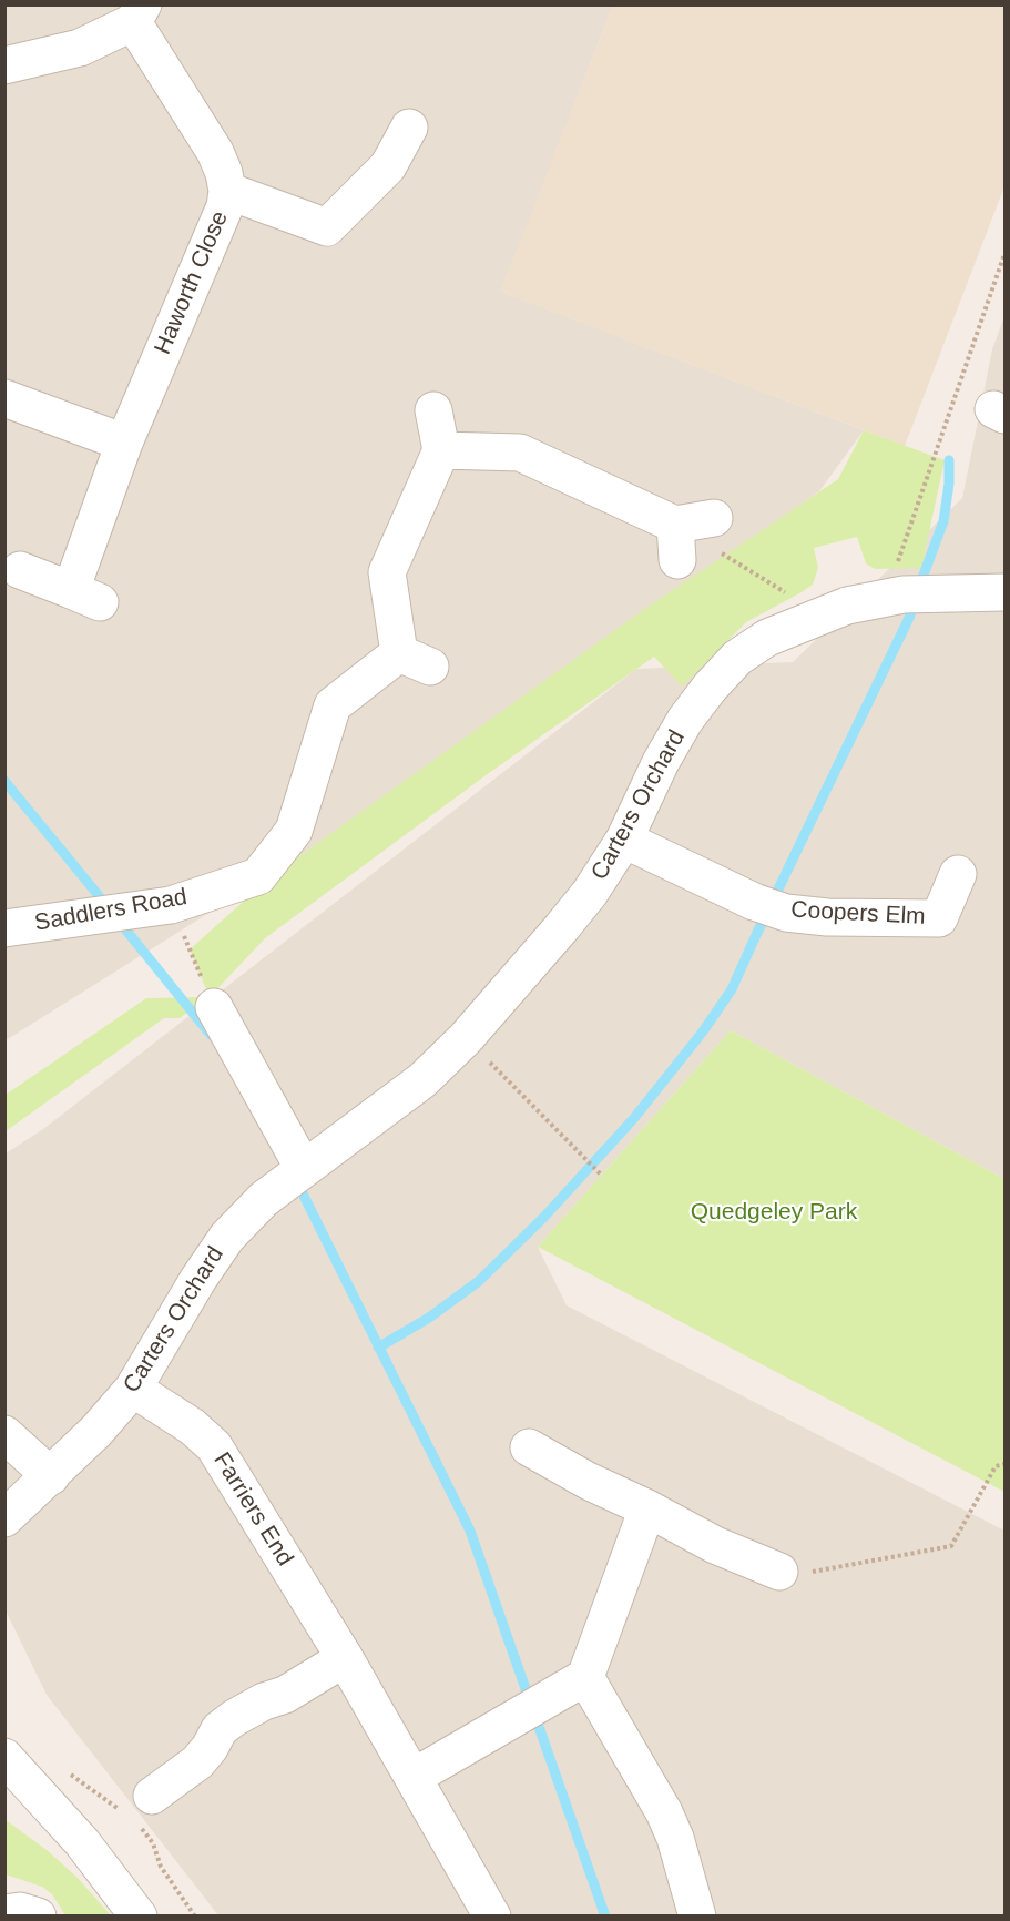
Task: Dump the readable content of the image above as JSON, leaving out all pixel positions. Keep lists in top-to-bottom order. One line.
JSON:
{"streets":{"street":["Haworth Close","Carters Orchard","Saddlers Road","Coopers Elm","Farriers End"]},"crossings":[["Carters Orchard","Coopers Elm"],["Carters Orchard","Farriers End"]],"parks":["Quedgeley Park"]}
